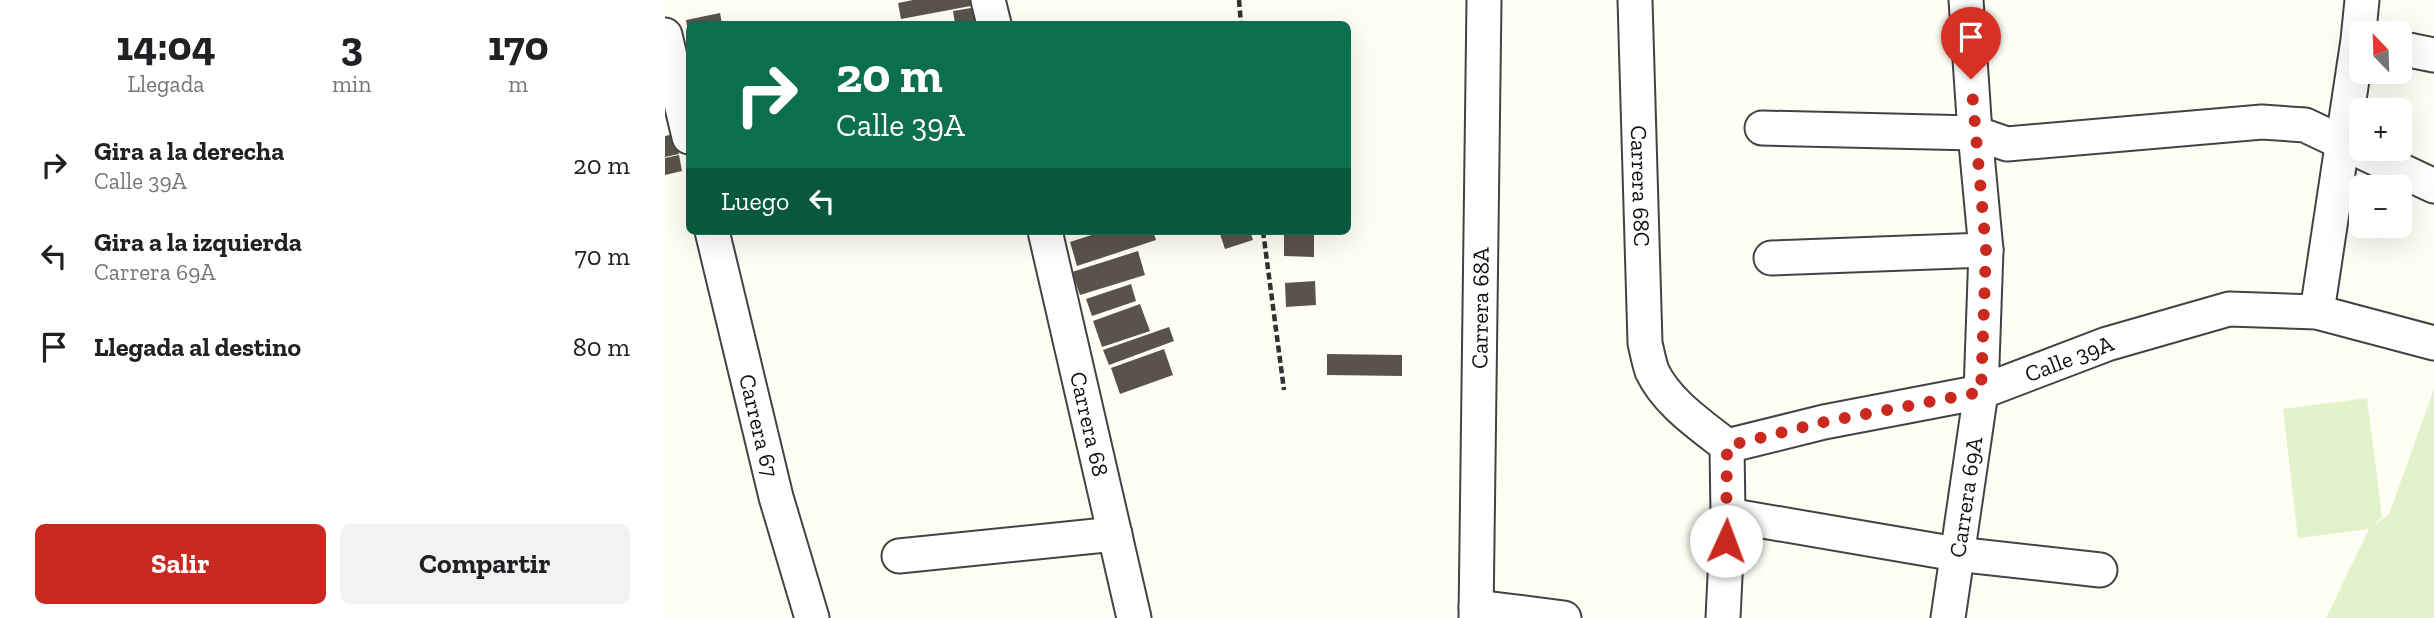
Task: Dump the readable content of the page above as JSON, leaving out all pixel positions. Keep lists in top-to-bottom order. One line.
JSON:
{"streets":{"street":["Carrera 68C","Carrera 68A","Calle 39A","Carrera 68","Carrera 67","Carrera 69A"]},"crossings":[["Carrera 68C","Calle 39A"],["Calle 39A","Carrera 69A"]],"north":"top left","page":{"eta":["14:04","Llegada","3","min","170","m"],"map_buttons":["+","−"],"turn":["20 m","Calle 39A"],"list":[{"name":"Gira a la derecha","note":"Calle 39A","value":"20 m"},{"name":"Gira a la izquierda","note":"Carrera 69A","value":"70 m"},{"name":"Llegada al destino","value":"80 m"}],"then":"Luego","buttons":["Salir","Compartir"]}}
